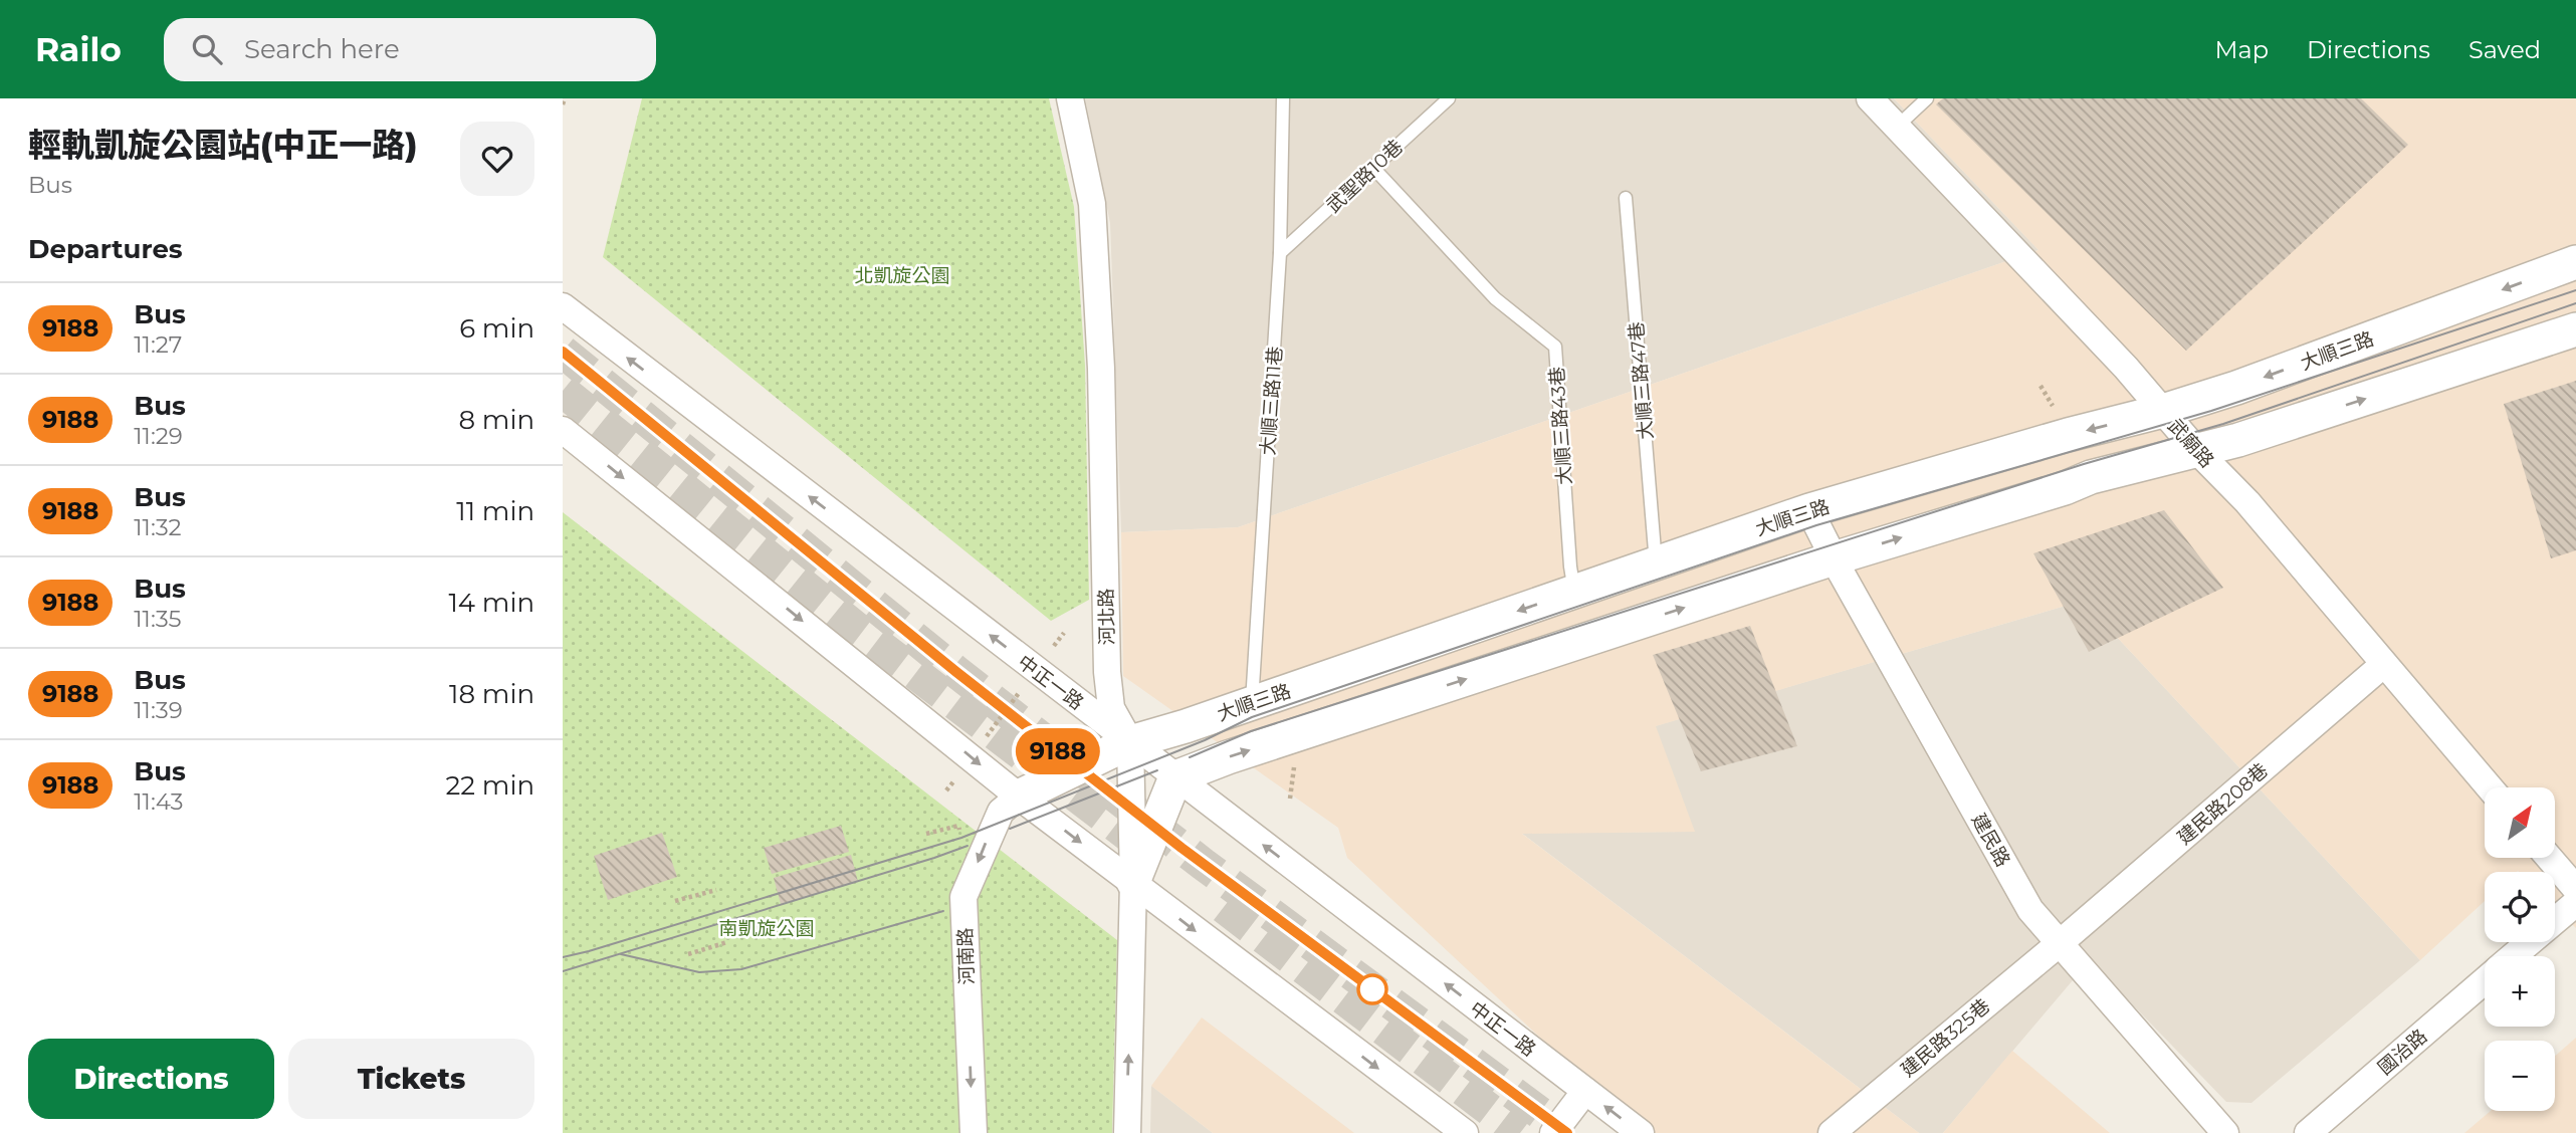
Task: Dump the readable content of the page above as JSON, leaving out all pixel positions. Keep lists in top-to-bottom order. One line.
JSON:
{"streets":{"street":["大順三路","武廟路","河北路","中正一路","建民路208巷","建民路","河南路","建民路325巷","國治路"],"lane":["武聖路10巷","大順三路47巷","大順三路11巷","大順三路43巷"]},"crossings":[["武聖路10巷","大順三路11巷"],["武聖路10巷","大順三路43巷"],["大順三路","大順三路47巷"],["大順三路","大順三路11巷"],["大順三路","大順三路43巷"],["大順三路","武廟路"],["大順三路","河北路"],["大順三路","中正一路"],["大順三路","建民路"],["大順三路","河南路"],["武廟路","建民路208巷"],["河北路","中正一路"],["建民路208巷","建民路"],["建民路208巷","建民路325巷"],["建民路","建民路325巷"]],"one_way":["河南路"],"parks":["北凱旋公園","南凱旋公園"],"lines":["bus line 9188"],"north":"top right","page":{"header":"Railo","search":"Search here","nav":["Map","Directions","Saved"],"heading":[["輕軌凱旋公園站(中正一路)","Bus"],"Departures"],"on_map":"9188","list":[{"mark":"9188","name":"Bus","note":"11:27","value":"6 min"},{"mark":"9188","name":"Bus","note":"11:29","value":"8 min"},{"mark":"9188","name":"Bus","note":"11:32","value":"11 min"},{"mark":"9188","name":"Bus","note":"11:35","value":"14 min"},{"mark":"9188","name":"Bus","note":"11:39","value":"18 min"},{"mark":"9188","name":"Bus","note":"11:43","value":"22 min"}],"map_buttons":["+","−"],"buttons":["Directions","Tickets"]}}
